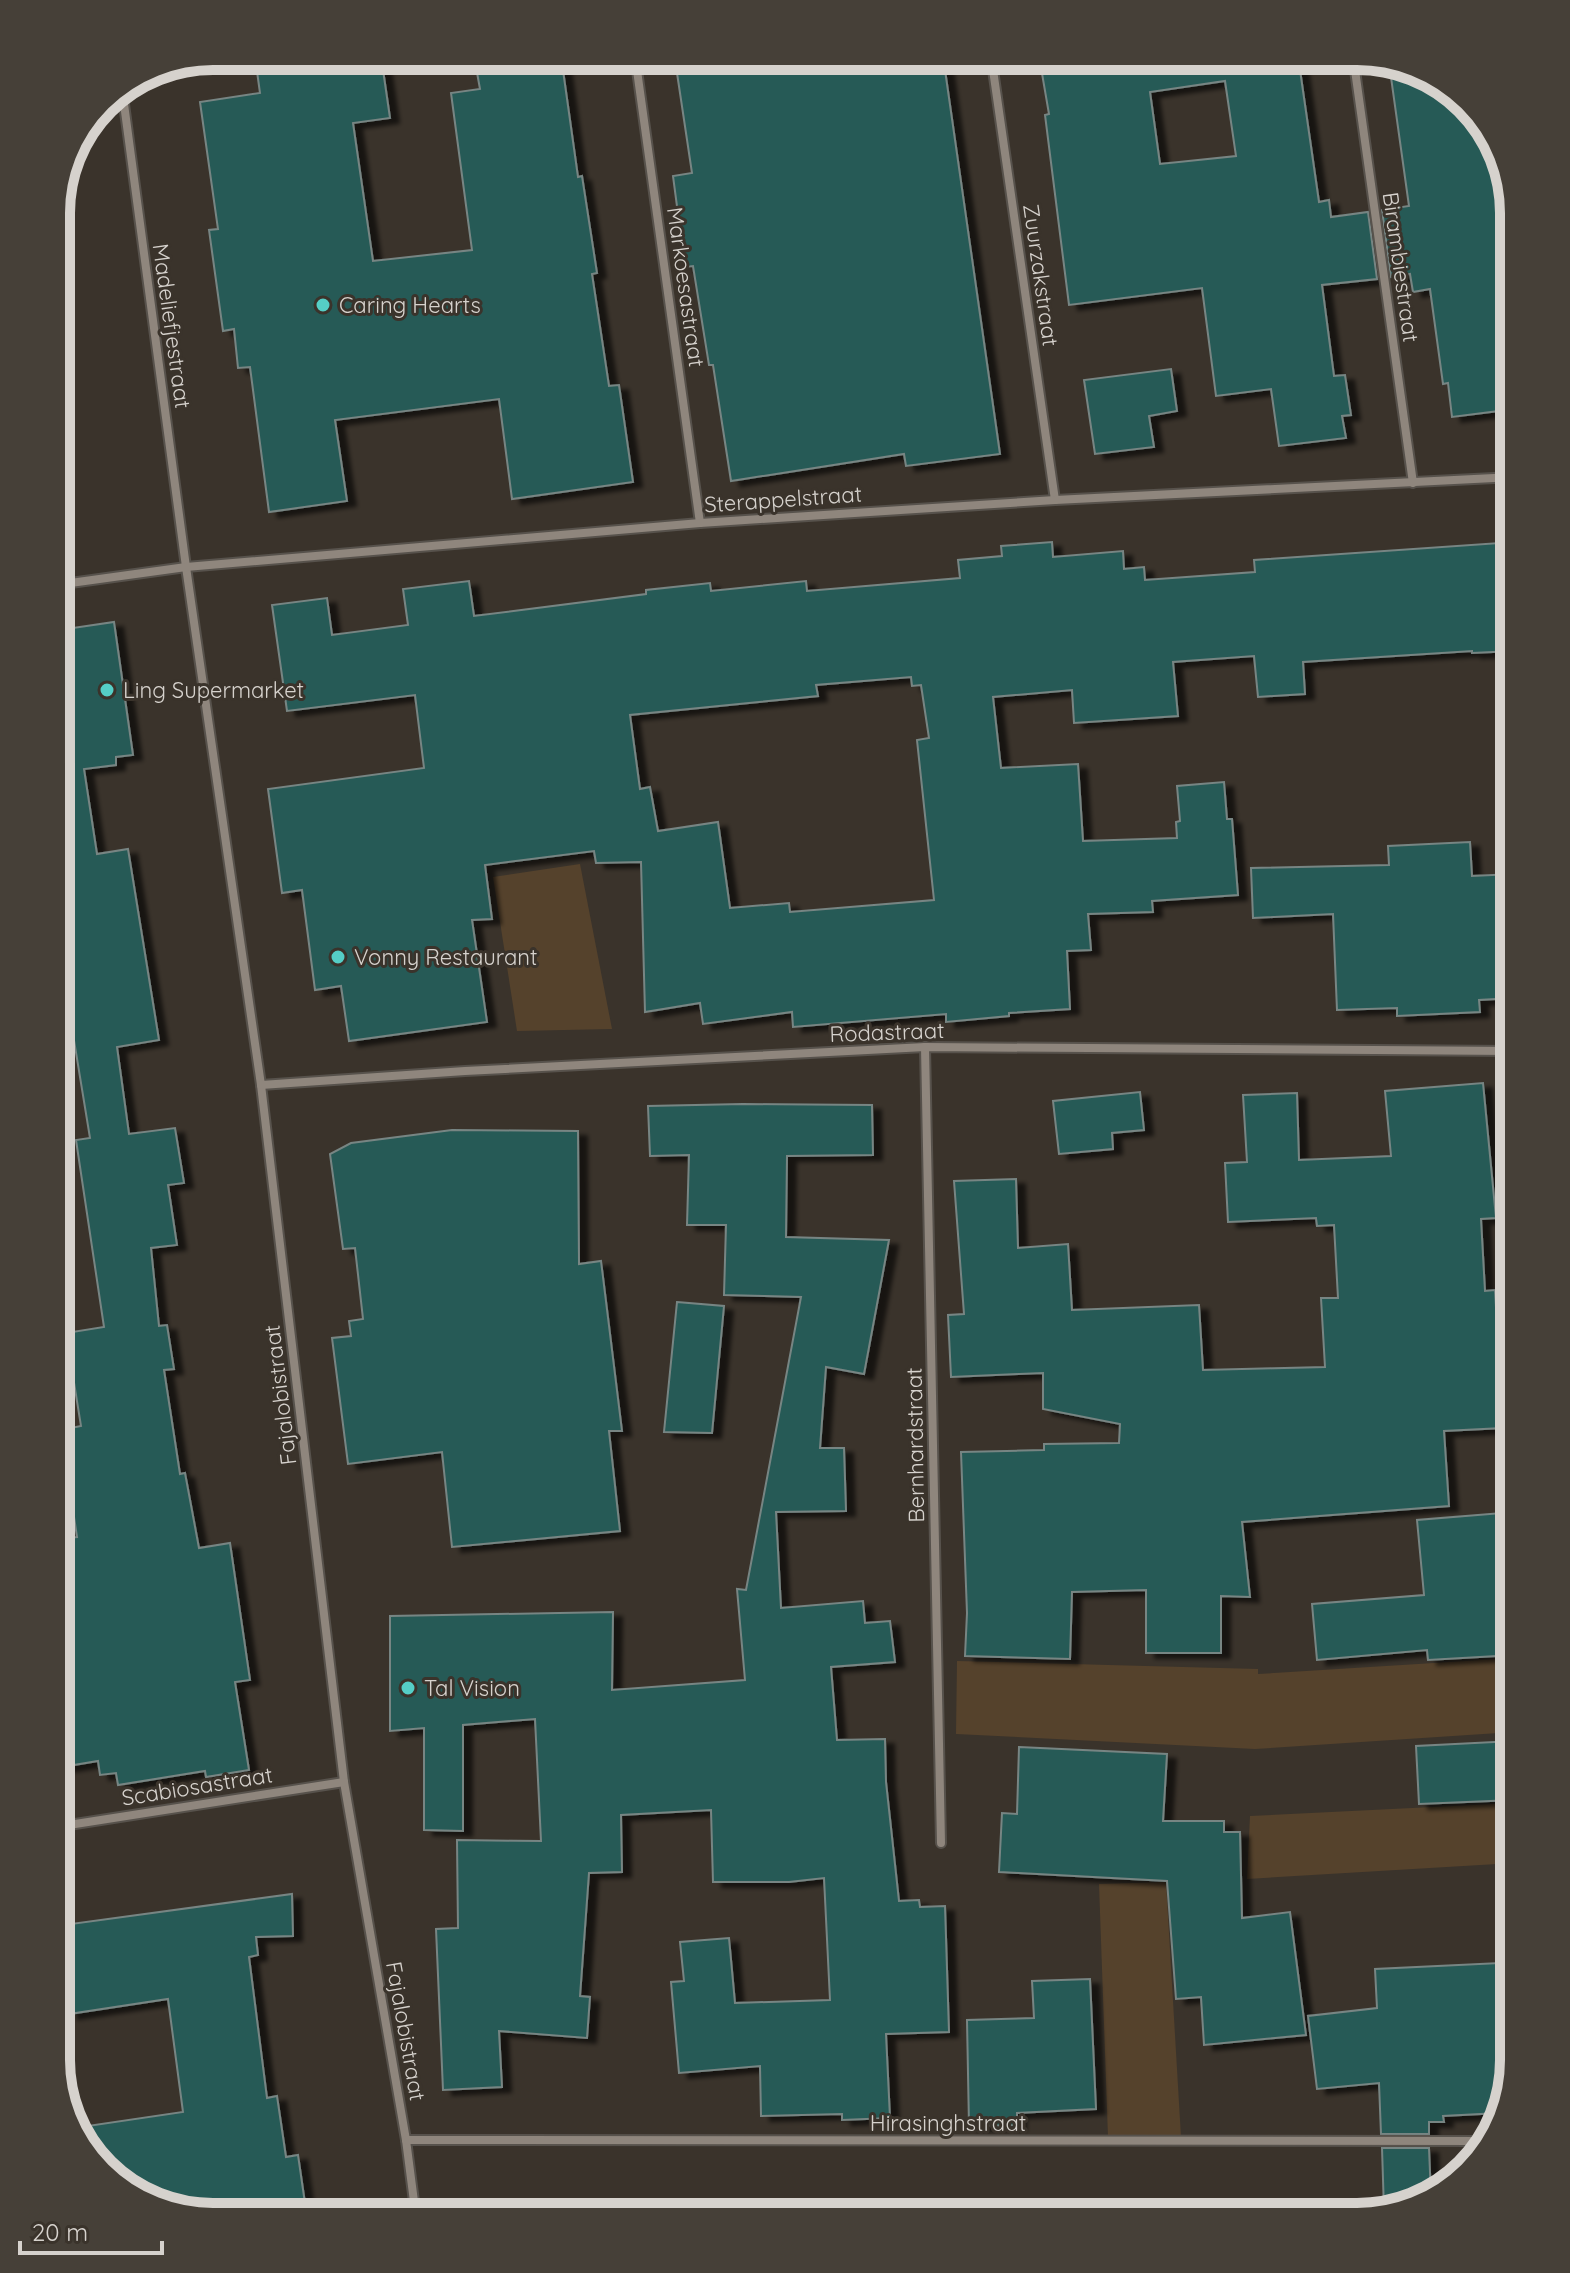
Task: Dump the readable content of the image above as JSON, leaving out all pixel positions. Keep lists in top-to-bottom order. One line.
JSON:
{"streets":{"street":["Birambiestraat","Zuurzakstraat","Markoesastraat","Madeliefjestraat","Sterappelstraat","Rodastraat","Fajalobistraat","Bernhardstraat","Scabiosastraat","Hirasinghstraat"]},"crossings":[["Birambiestraat","Sterappelstraat"],["Zuurzakstraat","Sterappelstraat"],["Markoesastraat","Sterappelstraat"],["Madeliefjestraat","Sterappelstraat"],["Madeliefjestraat","Fajalobistraat"],["Sterappelstraat","Fajalobistraat"],["Rodastraat","Fajalobistraat"],["Rodastraat","Bernhardstraat"],["Fajalobistraat","Scabiosastraat"],["Fajalobistraat","Hirasinghstraat"]],"places":["Caring Hearts","Ling Supermarket","Vonny Restaurant","Tal Vision"],"scale_bar":"20 m"}
